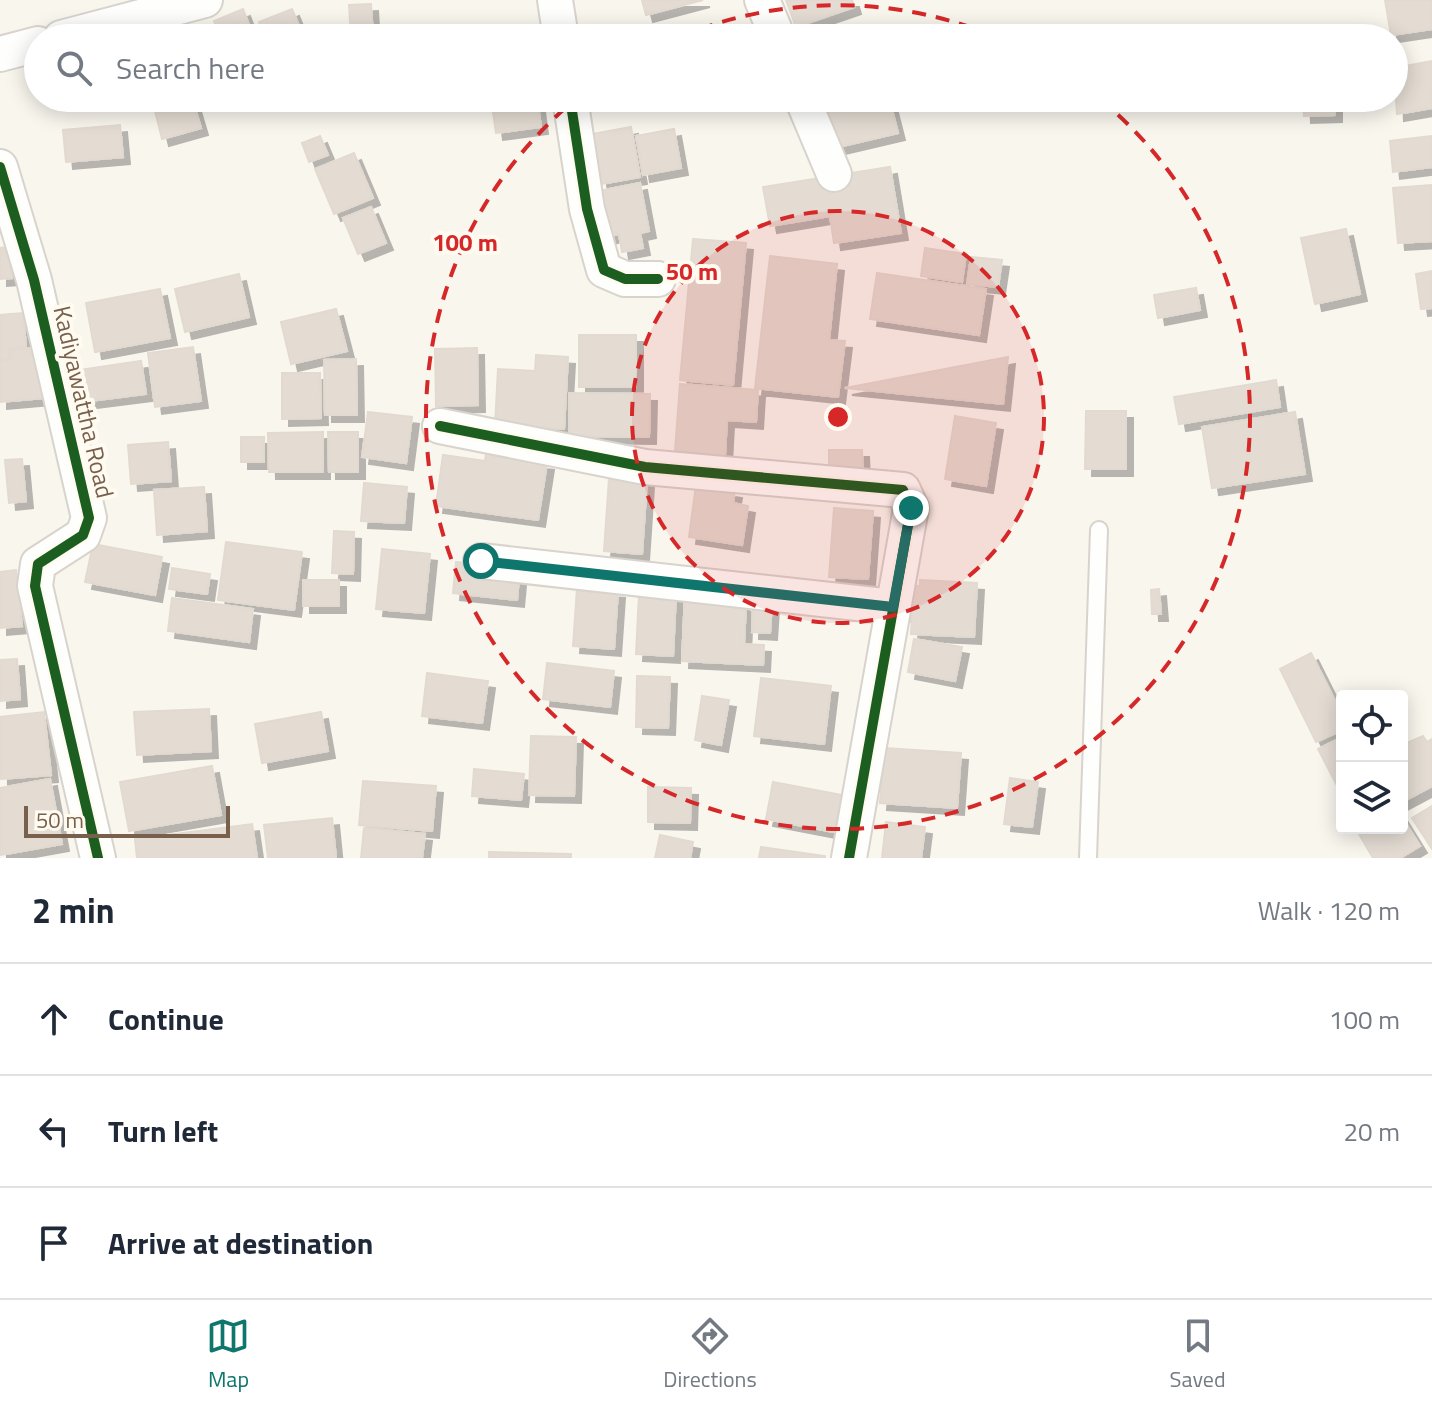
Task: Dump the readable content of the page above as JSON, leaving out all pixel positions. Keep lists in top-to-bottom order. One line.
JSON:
{"streets":{"street":["Kadiyawattha Road"]},"scale_bar":"50 m","page":{"search":"Search here","scale":"50 m","heading":["2 min","Walk · 120 m"],"list":[["Continue","100 m"],["Turn left","20 m"],"Arrive at destination"],"nav":["Map","Directions","Saved"]},"rings":["100 m","50 m"]}
